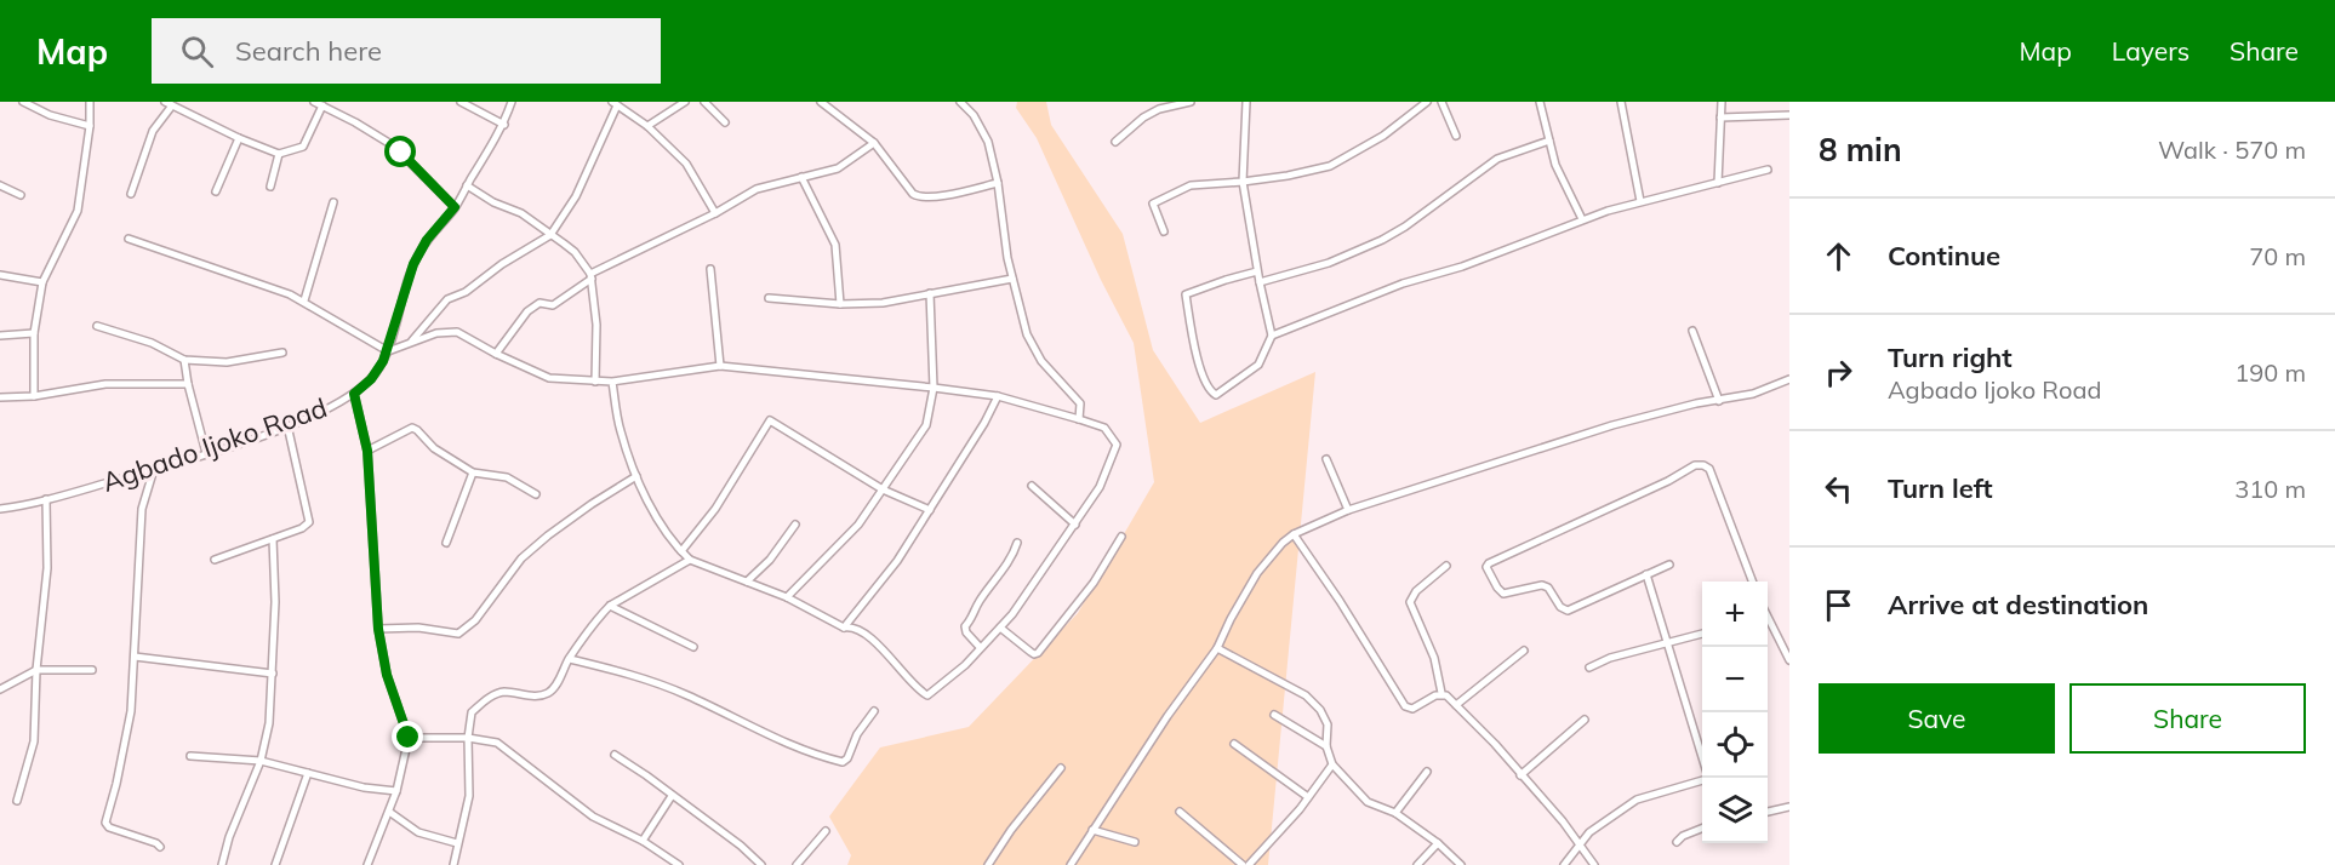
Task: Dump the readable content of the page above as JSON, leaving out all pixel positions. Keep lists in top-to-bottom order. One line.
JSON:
{"streets":{"street":["Agbado Ijoko Road"]},"page":{"header":"Map","search":"Search here","nav":["Map","Layers","Share"],"heading":["8 min","Walk · 570 m"],"list":[["Continue","70 m"],["Turn right","Agbado Ijoko Road","190 m"],["Turn left","310 m"],"Arrive at destination"],"map_buttons":["+","−"],"buttons":["Save","Share"]}}
